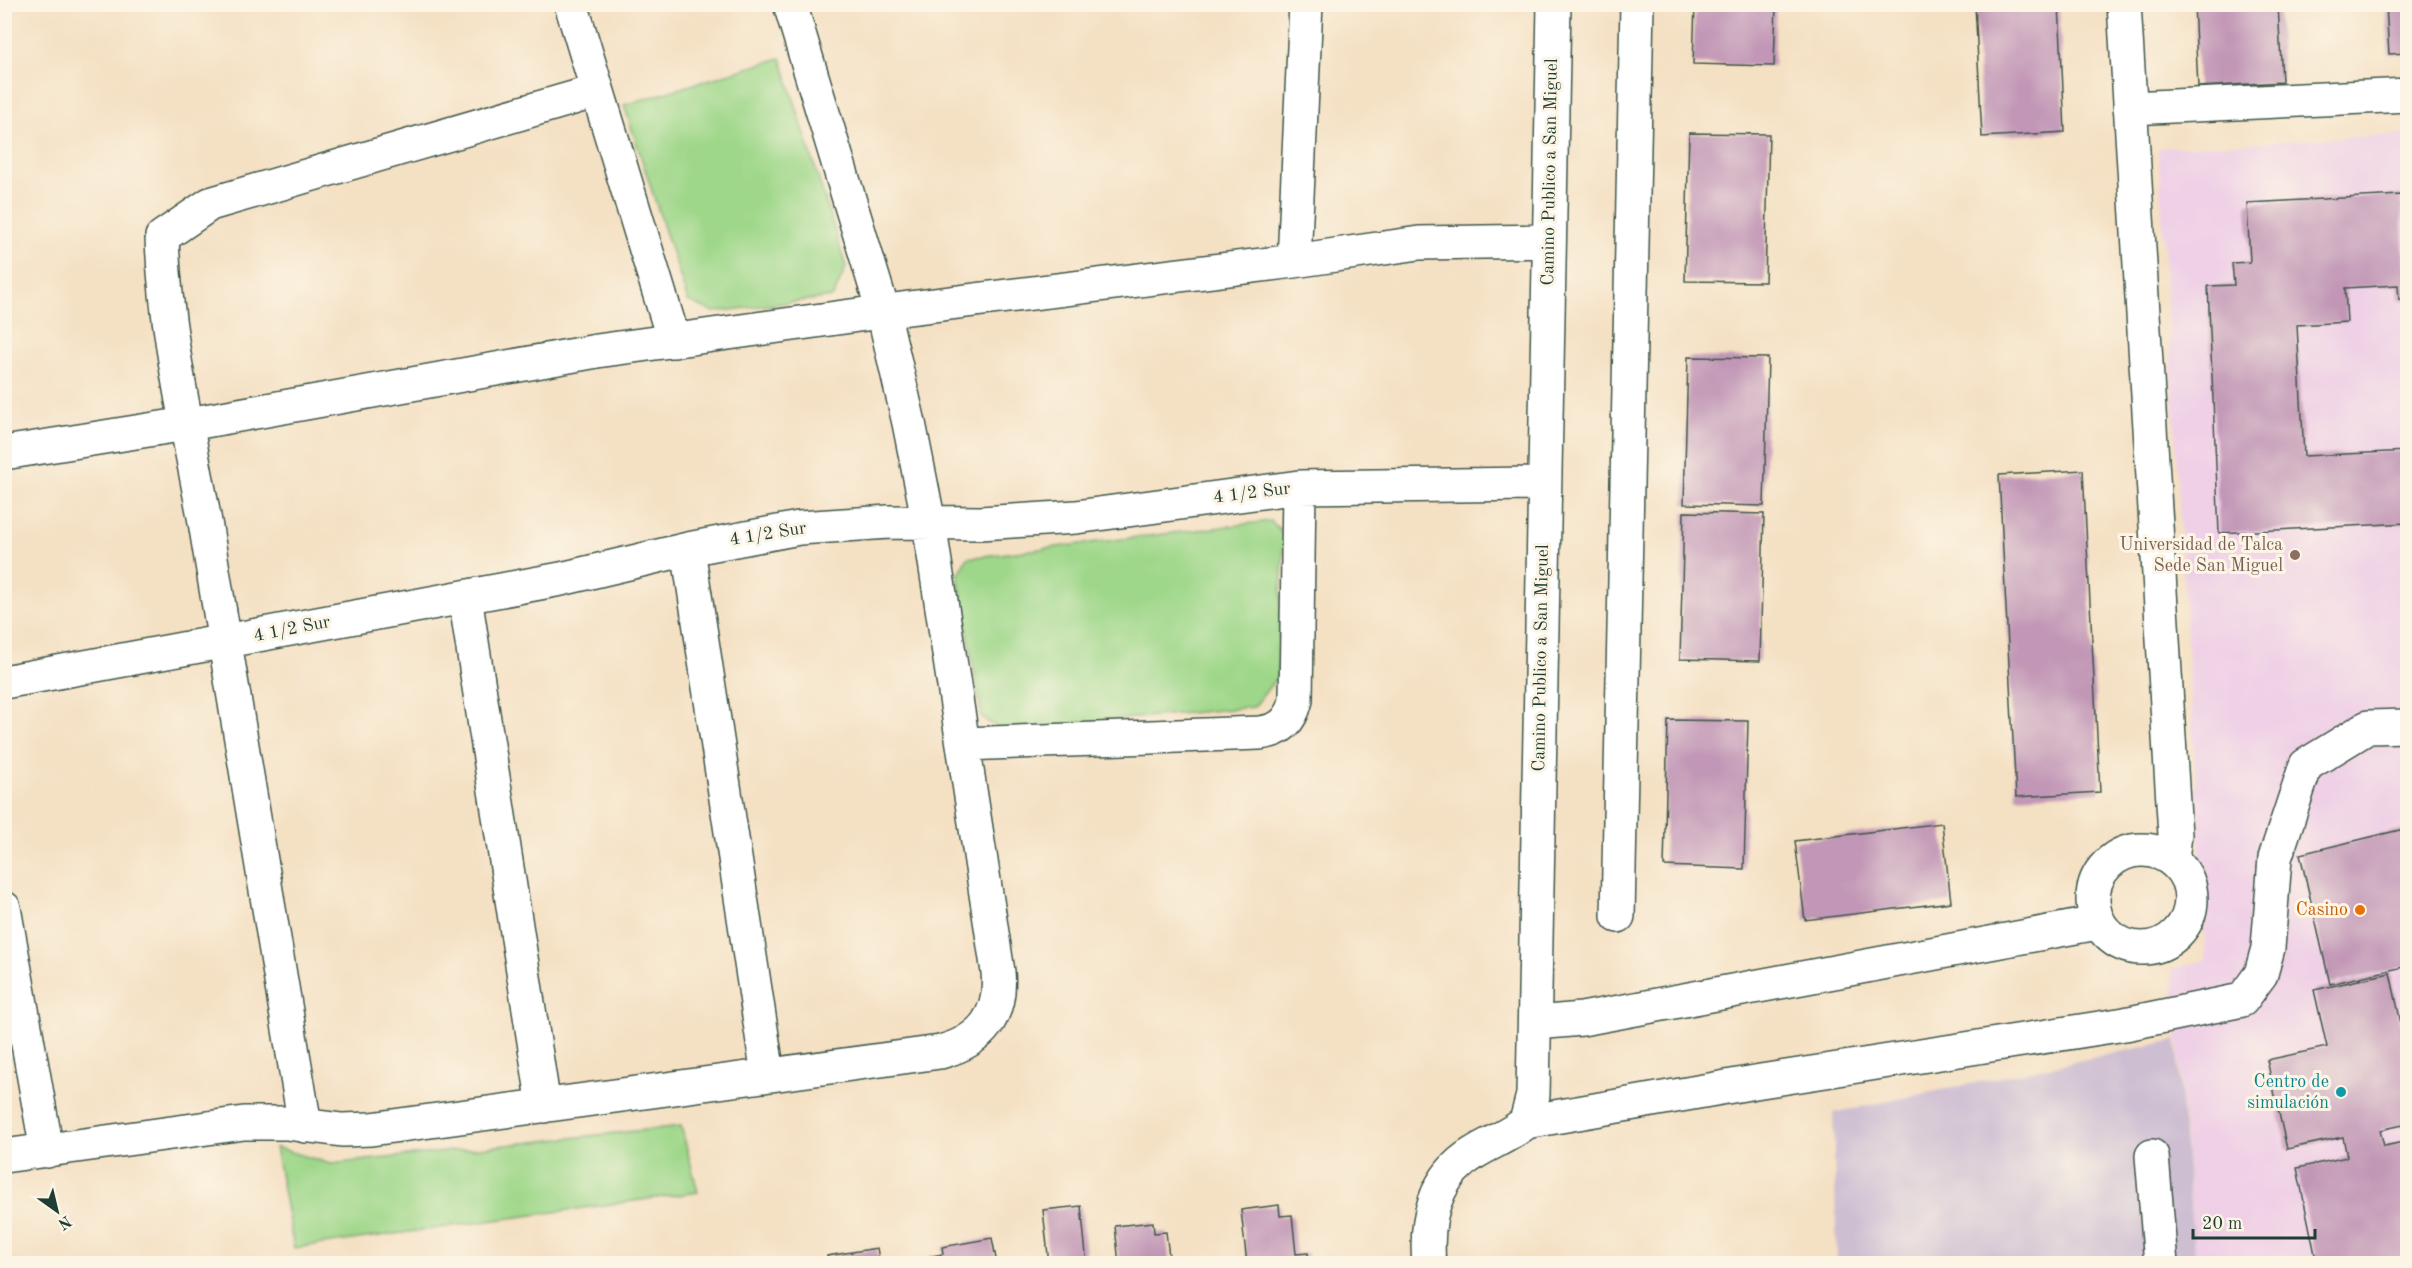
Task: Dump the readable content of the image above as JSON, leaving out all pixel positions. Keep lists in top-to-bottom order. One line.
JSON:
{"streets":{"street":["Camino Publico a San Miguel","4 1/2 Sur"]},"crossings":[["Camino Publico a San Miguel","4 1/2 Sur"]],"places":["Universidad de Talca Sede San Miguel","Casino","Centro de simulación"],"scale_bar":"20 m","north":"bottom right"}
